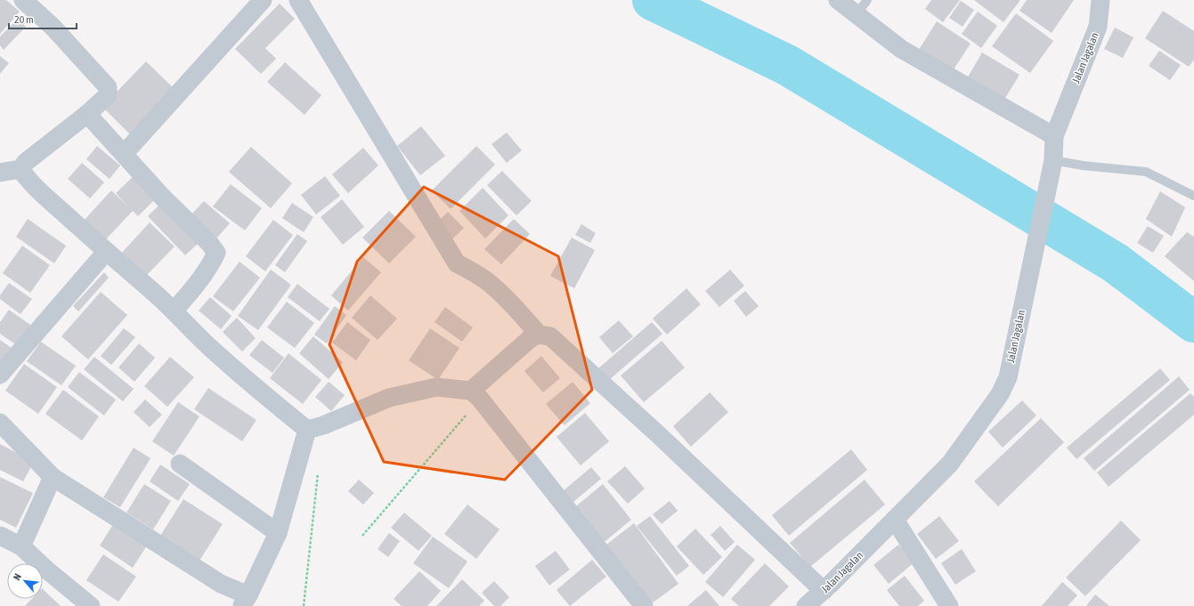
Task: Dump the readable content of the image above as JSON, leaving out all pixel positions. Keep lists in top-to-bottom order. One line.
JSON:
{"streets":{"street":["Jalan Jagalan"]},"scale_bar":"20 m","north":"top left"}
